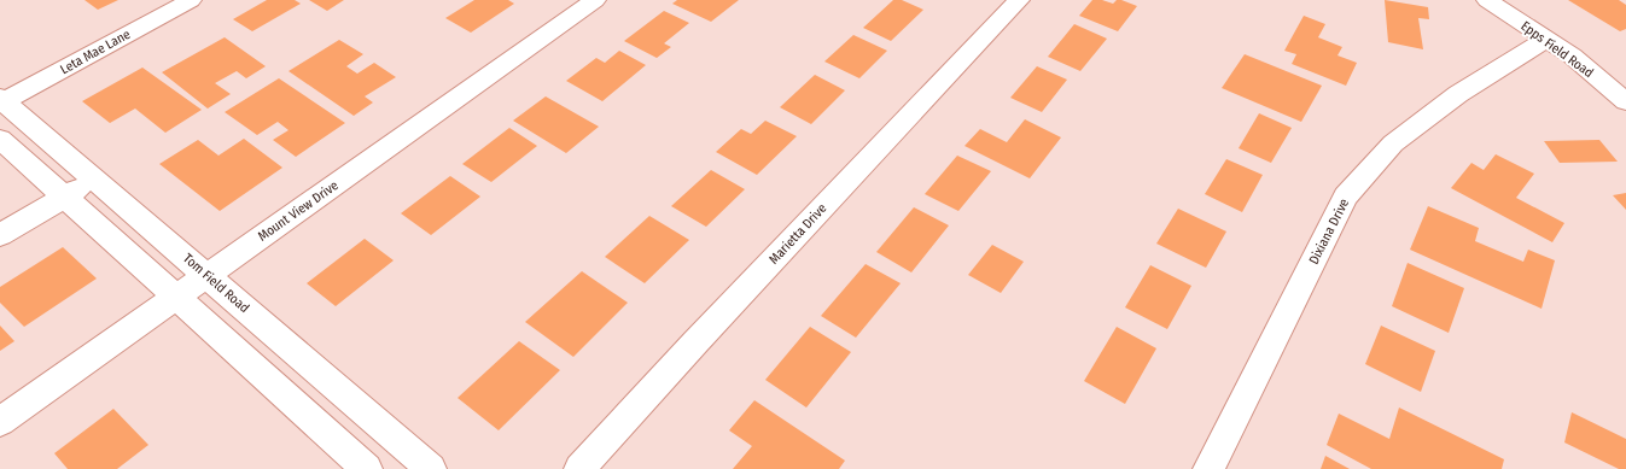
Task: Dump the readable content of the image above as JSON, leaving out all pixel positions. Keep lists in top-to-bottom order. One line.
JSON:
{"streets":{"street":["Epps Field Road","Leta Mae Lane","Mount View Drive","Dixiana Drive","Marietta Drive","Tom Field Road"]},"crossings":[["Epps Field Road","Dixiana Drive"],["Leta Mae Lane","Tom Field Road"],["Mount View Drive","Tom Field Road"]]}
